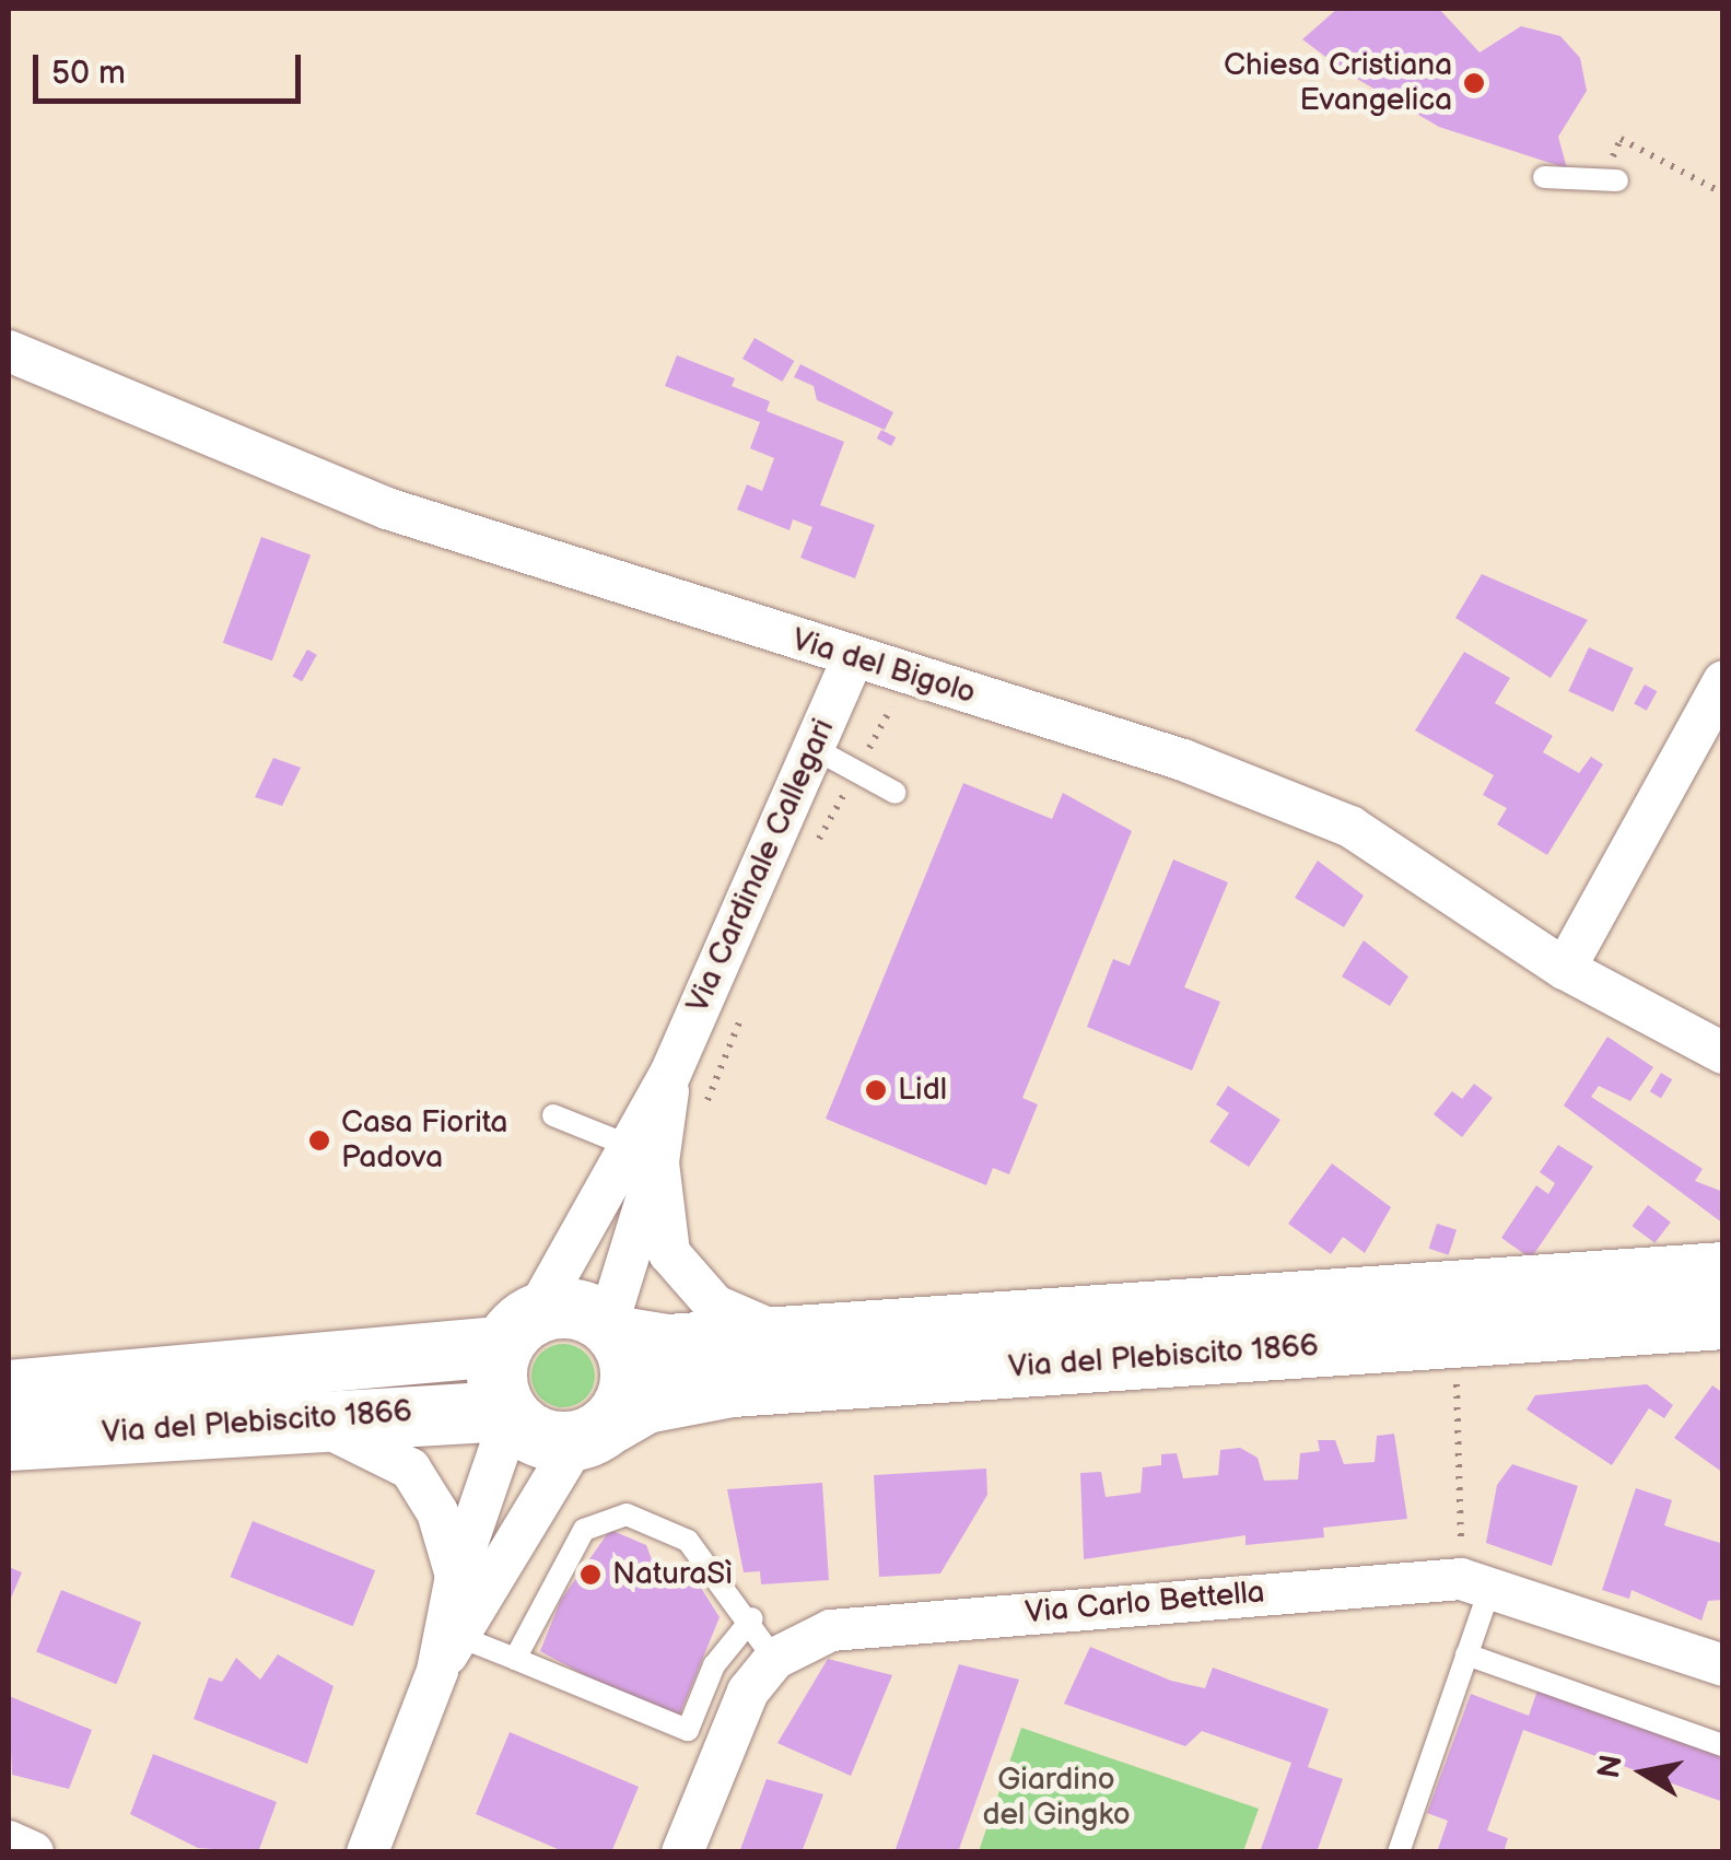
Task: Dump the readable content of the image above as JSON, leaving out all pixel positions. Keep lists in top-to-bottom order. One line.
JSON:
{"streets":{"main road":["Via del Plebiscito 1866"],"street":["Via del Bigolo","Via Cardinale Callegari","Via Carlo Bettella"]},"crossings":[["Via del Bigolo","Via Cardinale Callegari"],["Via Cardinale Callegari","Via del Plebiscito 1866"]],"parks":["Giardino del Gingko"],"places":["Chiesa Cristiana Evangelica","Lidl","Casa Fiorita Padova","NaturaSì"],"scale_bar":"50 m","north":"left"}
